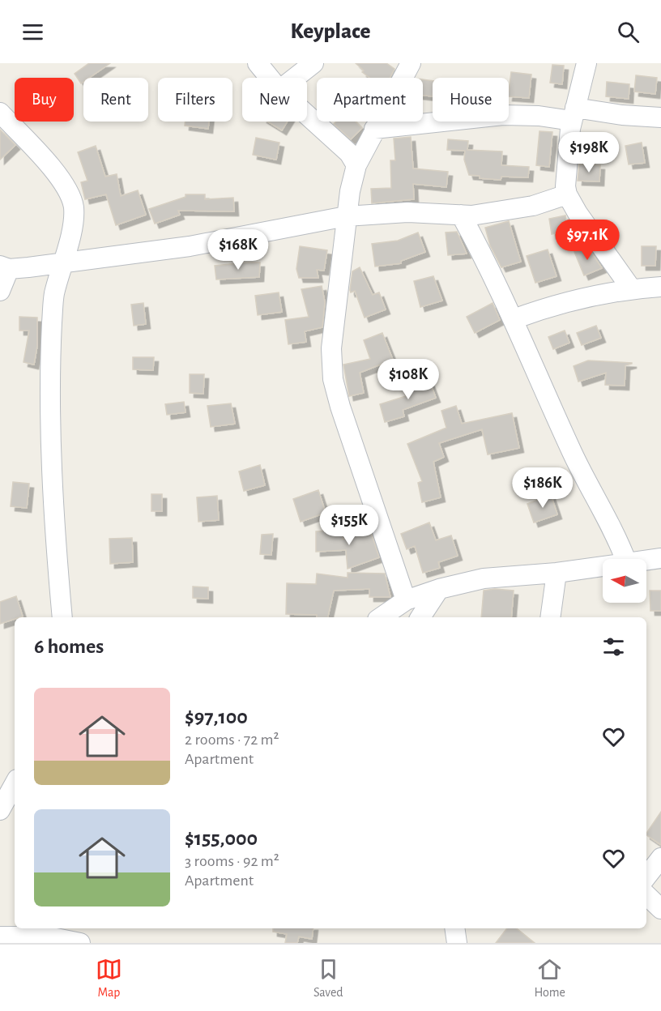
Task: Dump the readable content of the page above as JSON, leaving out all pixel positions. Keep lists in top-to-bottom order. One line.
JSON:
{"north":"left","page":{"header":"Keyplace","chip":["Buy","Rent","Filters","New","Apartment","House"],"price":["$198K","$97.1K","$168K","$108K","$186K","$155K"],"heading":"6 homes","list":[{"name":"$97,100","note":"2 rooms · 72 m² · Apartment"},{"name":"$155,000","note":"3 rooms · 92 m² · Apartment"}],"tabs":["Map","Saved","Home"]}}
